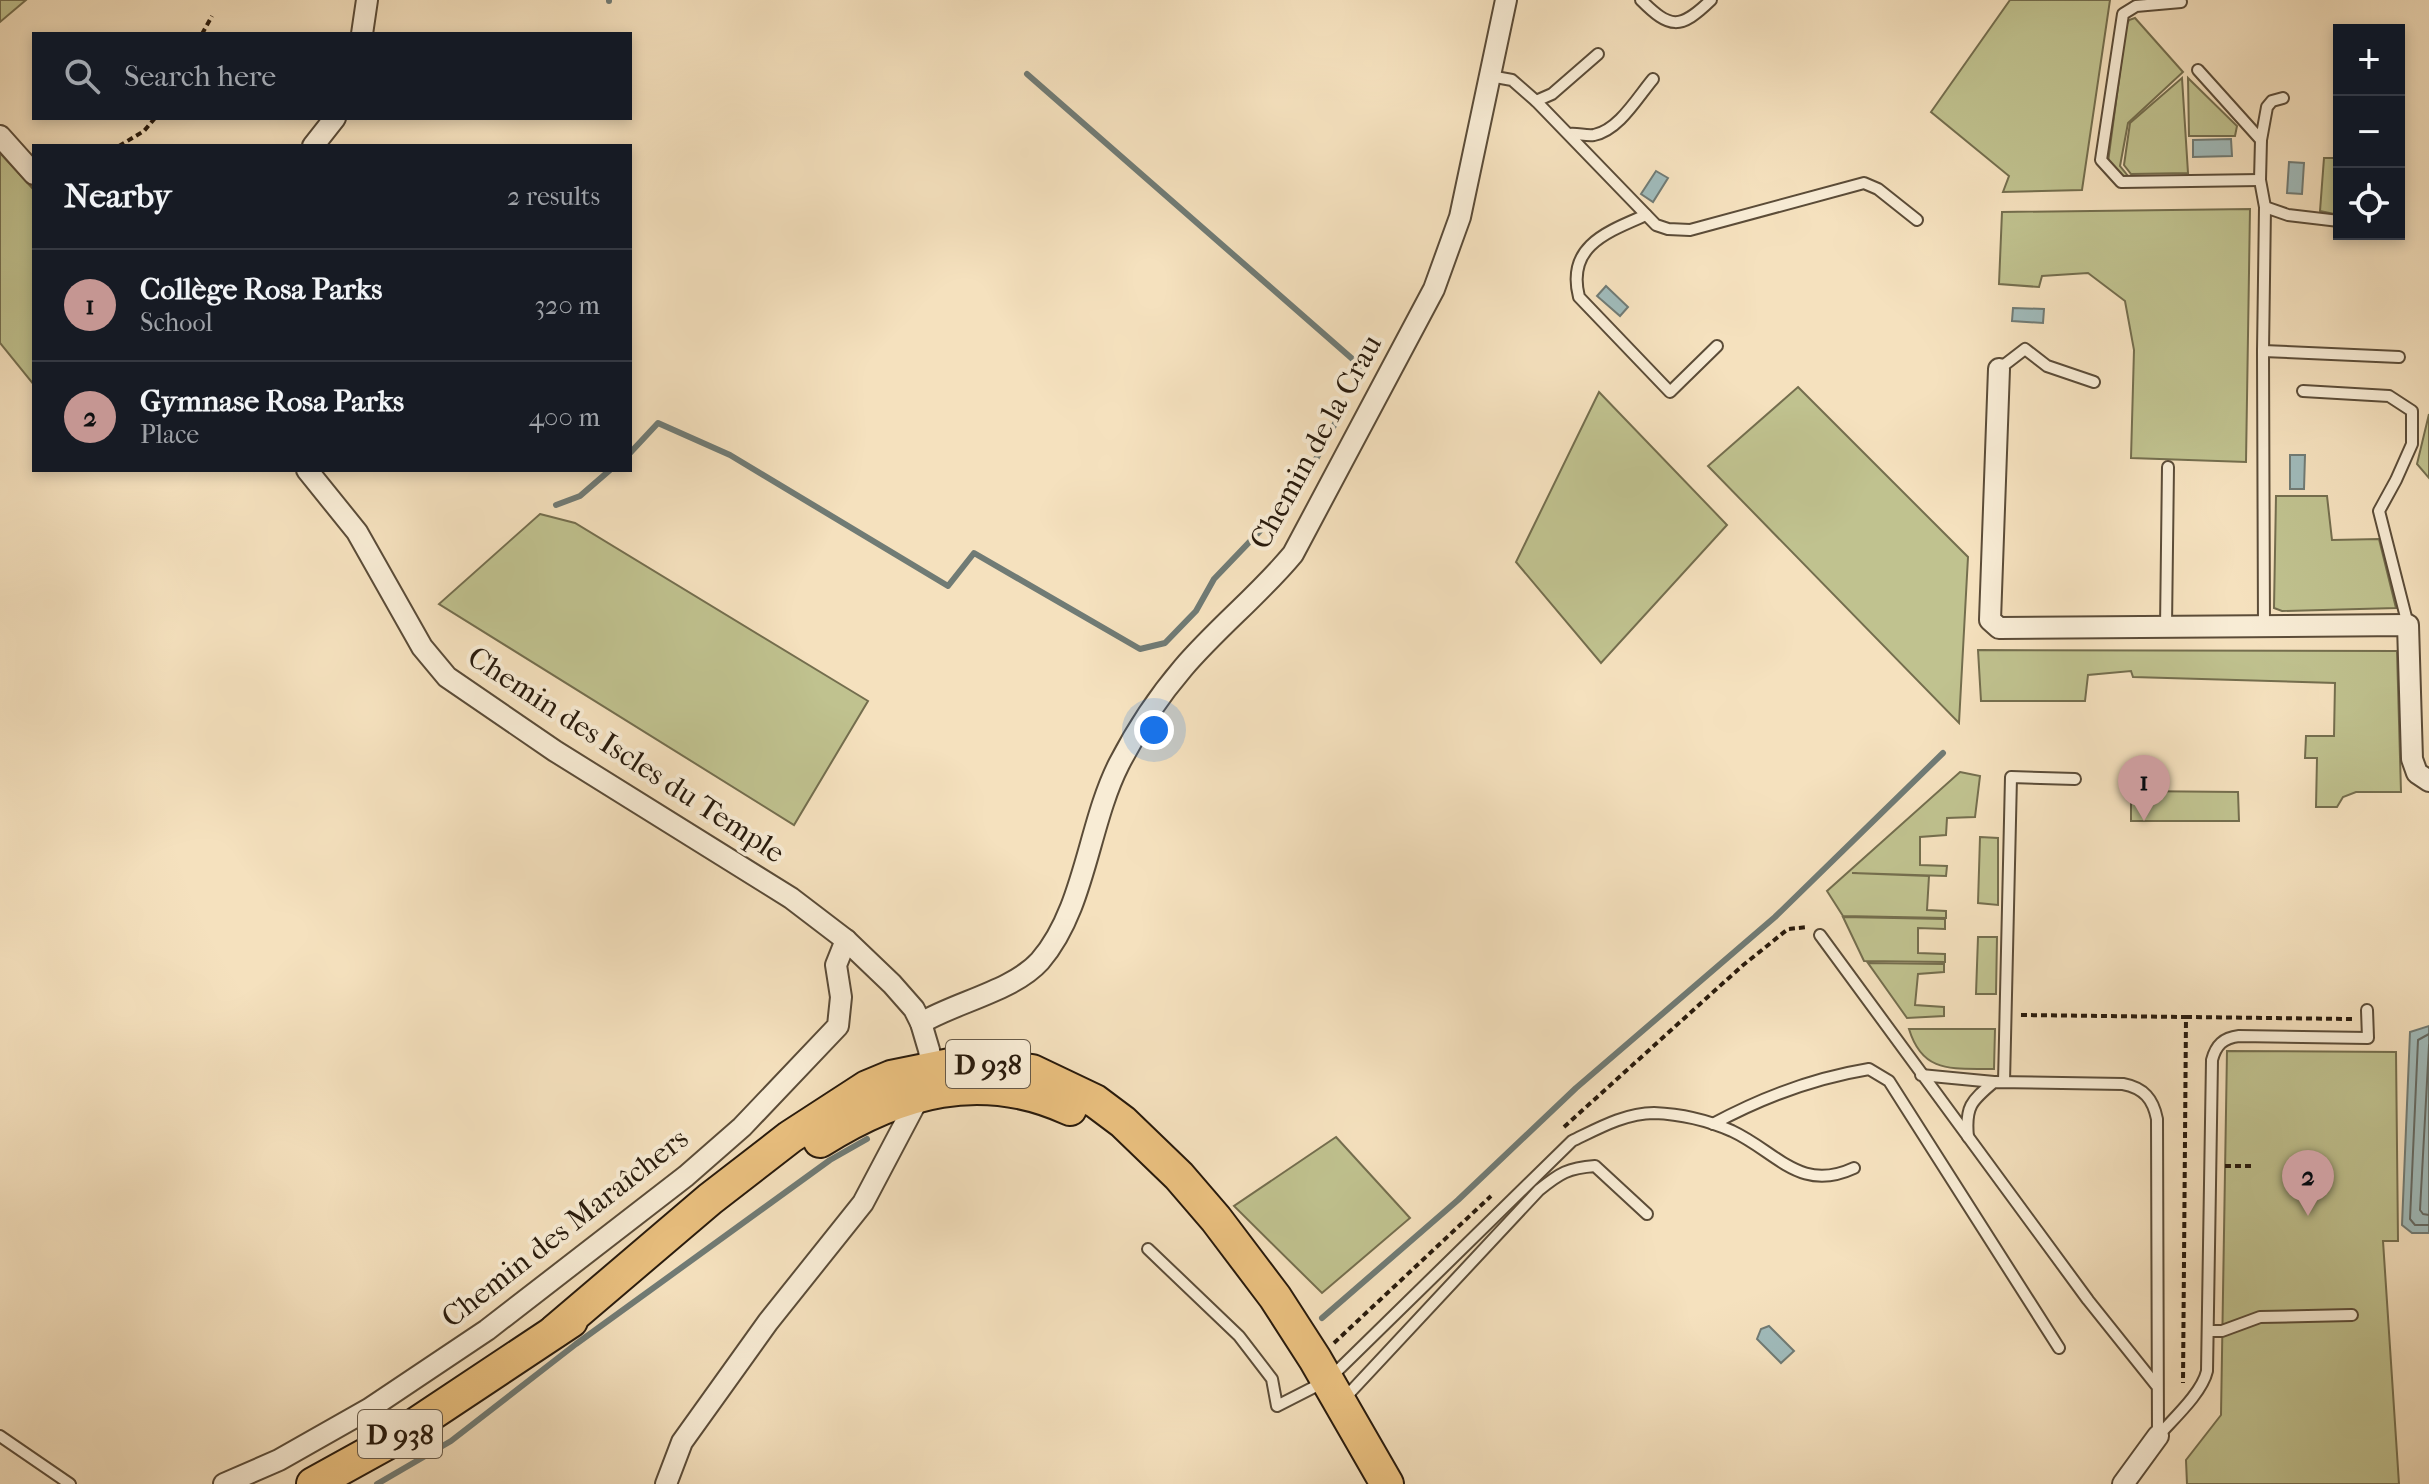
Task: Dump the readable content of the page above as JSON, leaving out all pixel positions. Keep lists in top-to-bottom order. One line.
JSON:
{"streets":{"main road":["D 938"],"street":["Chemin de la Crau","Chemin des Iscles du Temple","Chemin des Maraîchers"]},"crossings":[["Chemin de la Crau","Chemin des Iscles du Temple"],["Chemin des Iscles du Temple","D 938"],["Chemin des Iscles du Temple","Chemin des Maraîchers"]],"page":{"map_buttons":["+","−"],"search":"Search here","heading":["Nearby","2 results"],"list":[{"mark":"1","name":"Collège Rosa Parks","note":"School","value":"320 m"},{"mark":"2","name":"Gymnase Rosa Parks","note":"Place","value":"400 m"}],"pins":["1","2"]}}
